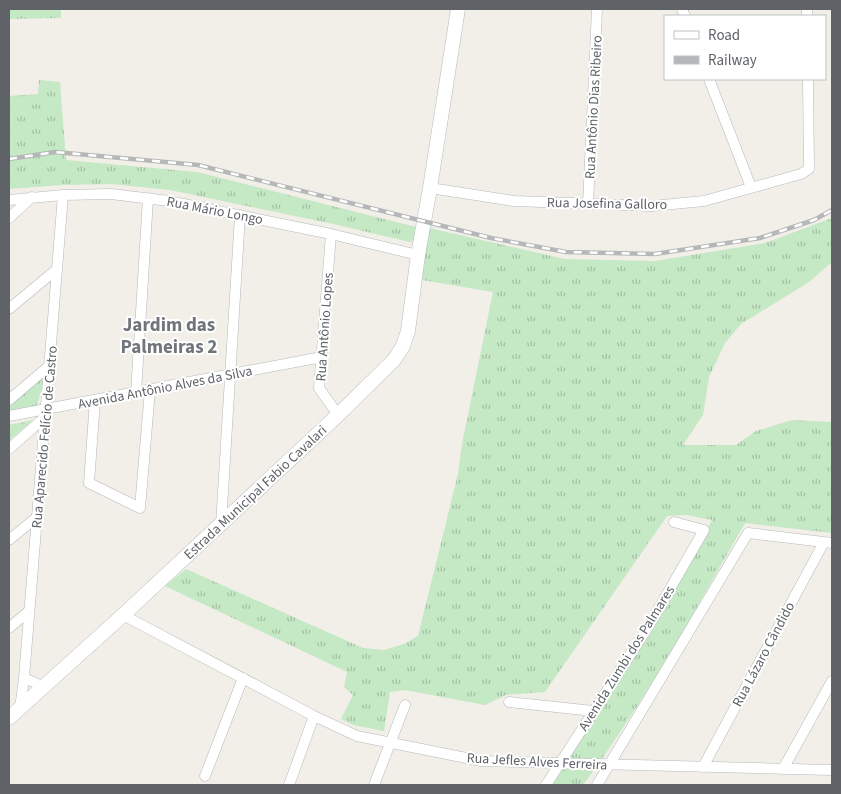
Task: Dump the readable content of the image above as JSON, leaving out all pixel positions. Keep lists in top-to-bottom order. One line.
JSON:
{"streets":{"street":["Rua Antônio Dias Ribeiro","Rua Josefina Galloro","Rua Mário Longo","Rua Antônio Lopes","Avenida Antônio Alves da Silva","Rua Aparecido Felício de Castro","Estrada Municipal Fabio Cavalari","Rua Lázaro Cândido","Avenida Zumbi dos Palmares","Rua Jefles Alves Ferreira"]},"crossings":[["Rua Antônio Dias Ribeiro","Rua Josefina Galloro"],["Rua Josefina Galloro","Estrada Municipal Fabio Cavalari"],["Rua Mário Longo","Rua Antônio Lopes"],["Rua Mário Longo","Rua Aparecido Felício de Castro"],["Rua Mário Longo","Estrada Municipal Fabio Cavalari"],["Rua Antônio Lopes","Avenida Antônio Alves da Silva"],["Rua Antônio Lopes","Estrada Municipal Fabio Cavalari"],["Avenida Antônio Alves da Silva","Rua Aparecido Felício de Castro"],["Rua Aparecido Felício de Castro","Estrada Municipal Fabio Cavalari"],["Estrada Municipal Fabio Cavalari","Rua Jefles Alves Ferreira"],["Rua Lázaro Cândido","Rua Jefles Alves Ferreira"],["Avenida Zumbi dos Palmares","Rua Jefles Alves Ferreira"]],"districts":["Jardim das Palmeiras 2"],"legend":["Road","Railway"]}
